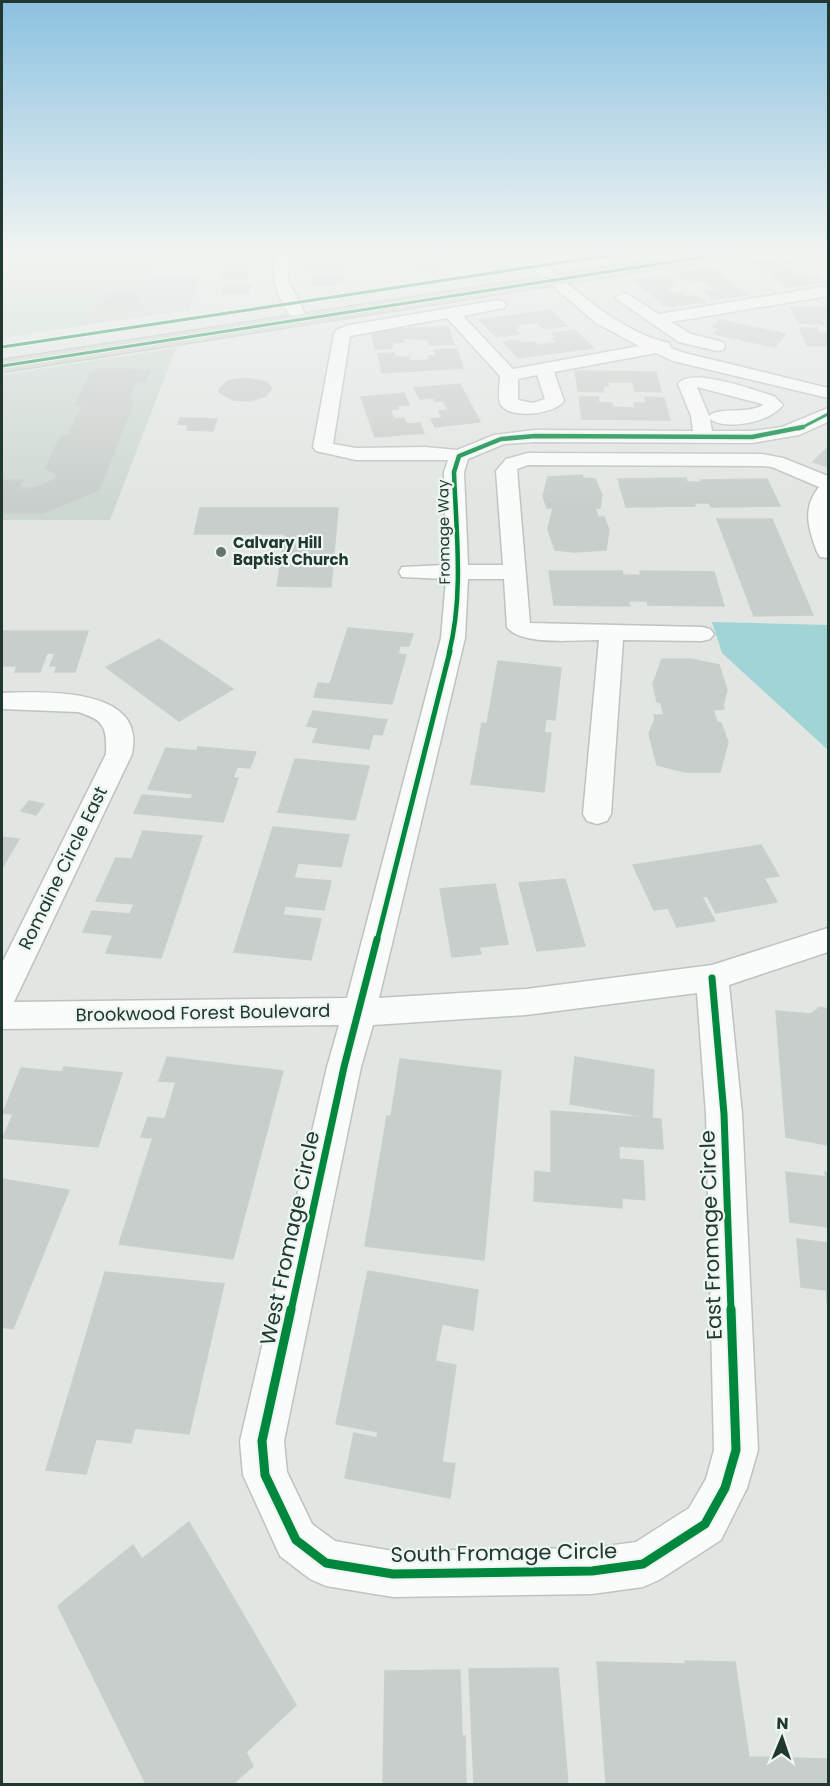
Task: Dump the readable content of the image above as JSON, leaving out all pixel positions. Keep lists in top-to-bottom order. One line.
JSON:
{"streets":{"street":["Fromage Way","Romaine Circle East","Brookwood Forest Boulevard","East Fromage Circle","West Fromage Circle","South Fromage Circle"]},"crossings":[["Fromage Way","Brookwood Forest Boulevard"],["Fromage Way","West Fromage Circle"],["Brookwood Forest Boulevard","East Fromage Circle"],["Brookwood Forest Boulevard","West Fromage Circle"],["East Fromage Circle","South Fromage Circle"],["West Fromage Circle","South Fromage Circle"]],"places":["Calvary Hill Baptist Church"],"north":"top"}
